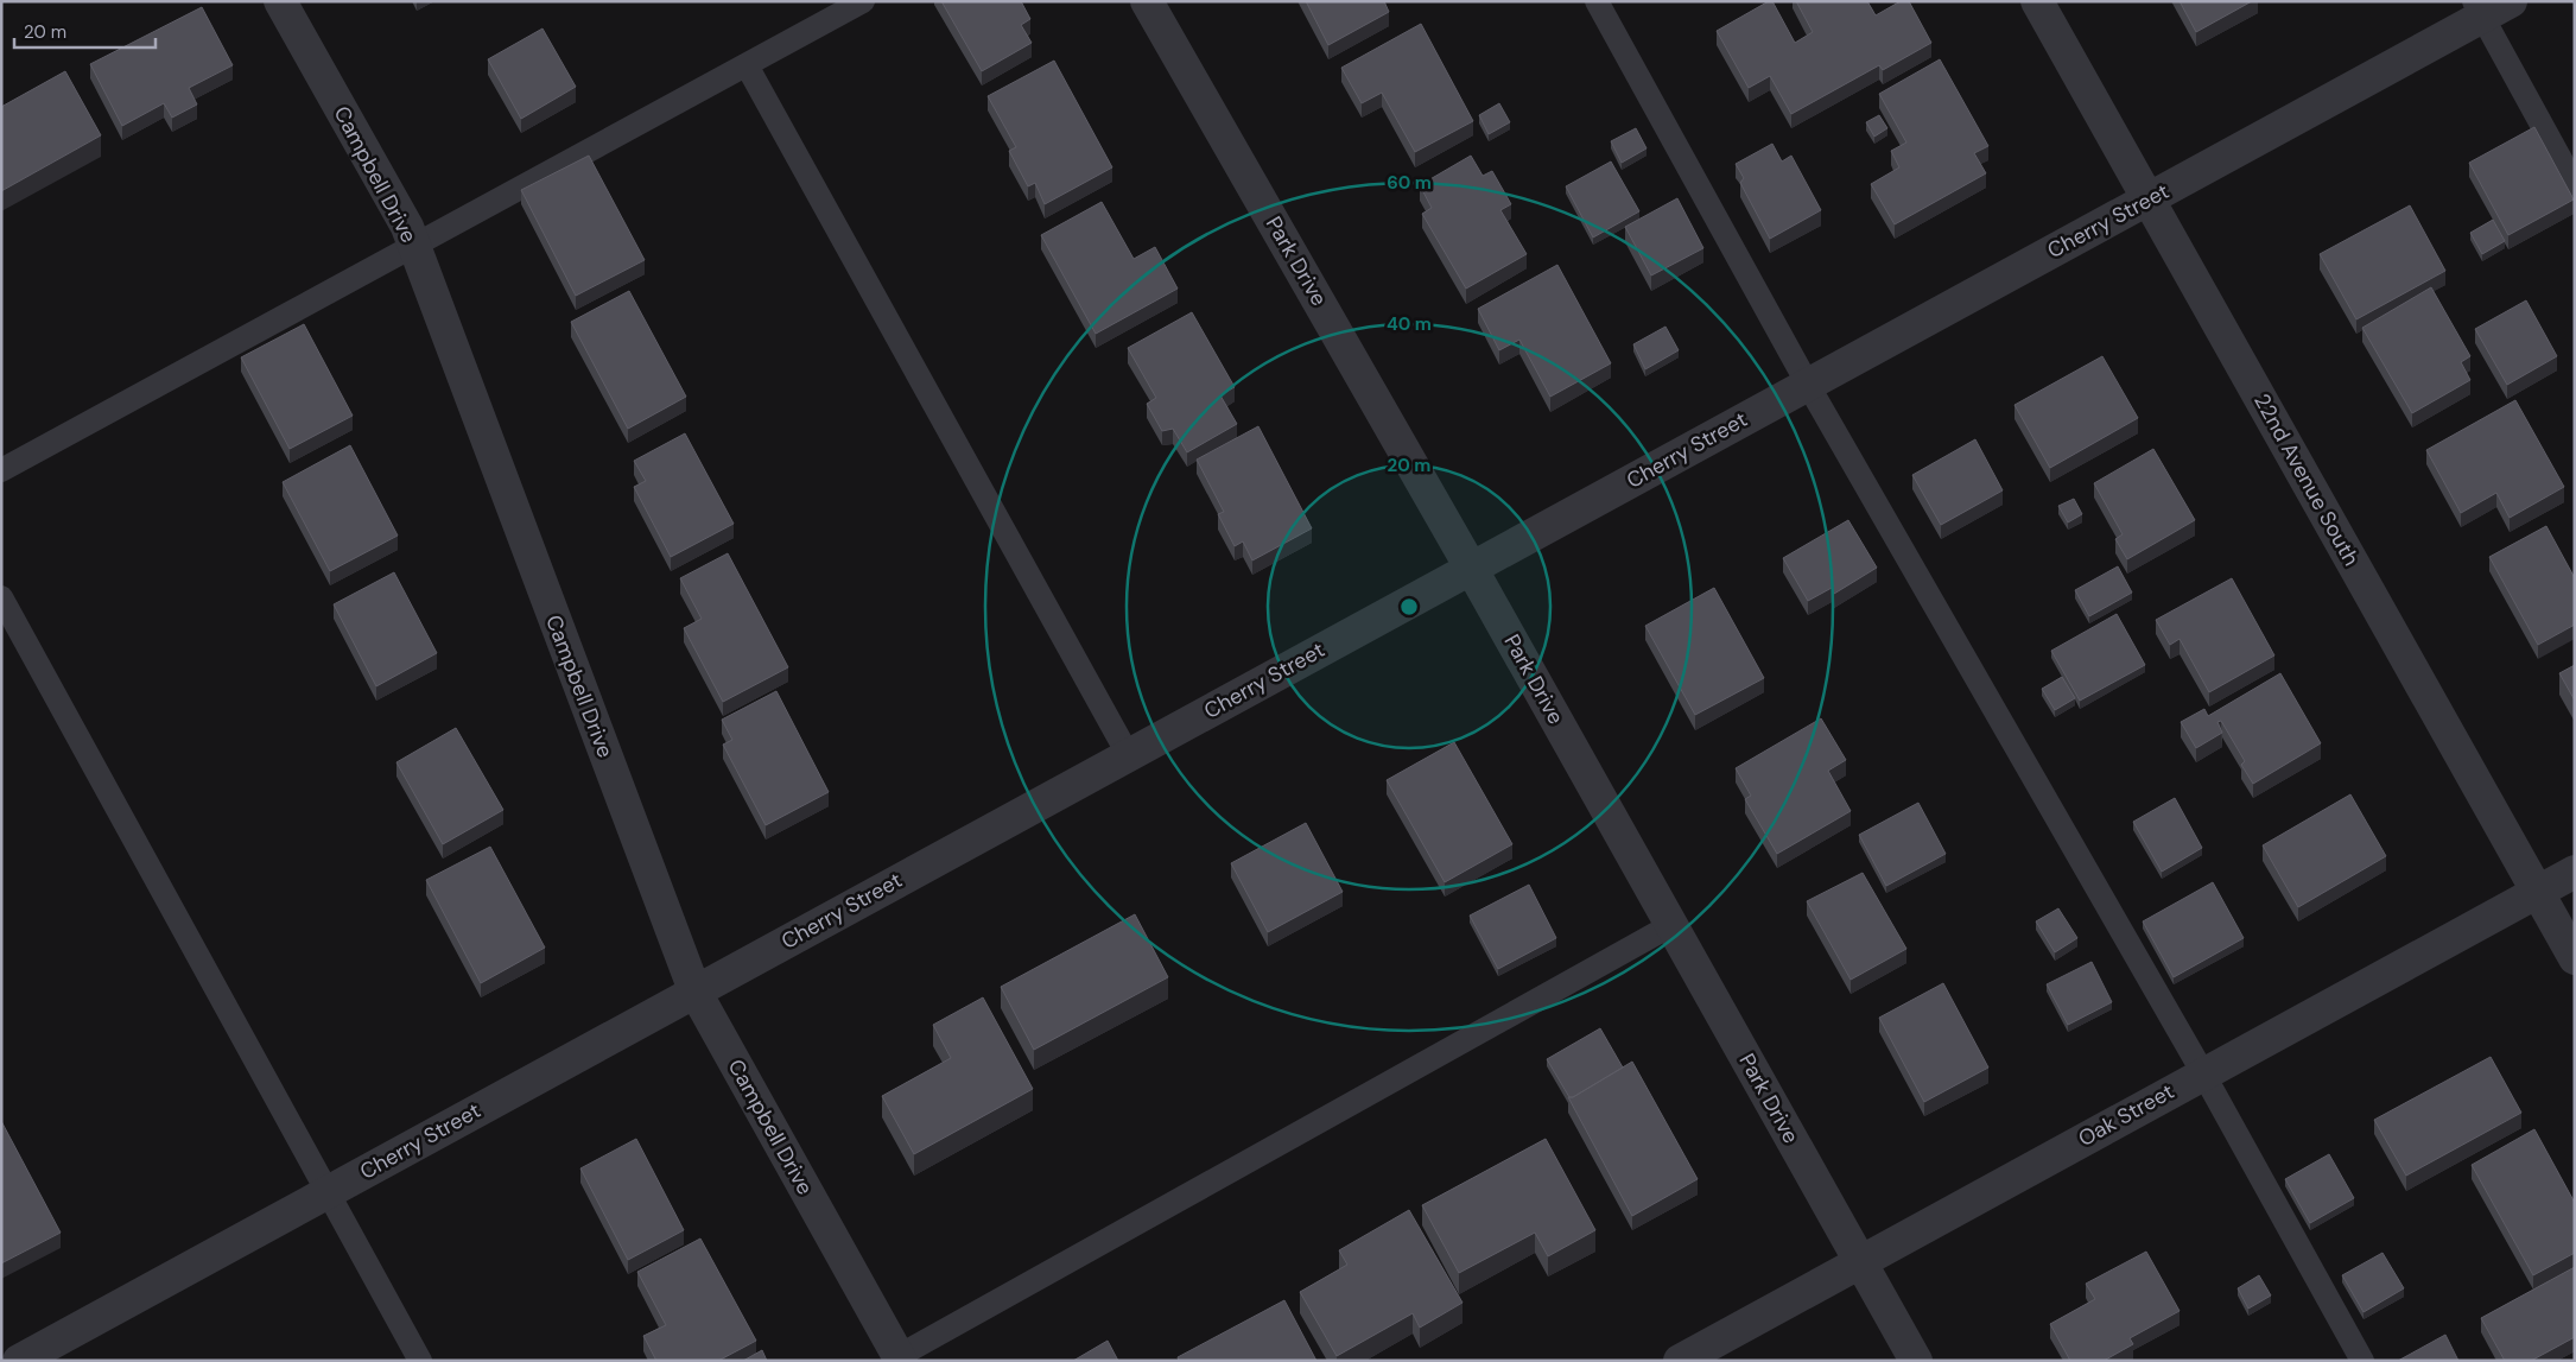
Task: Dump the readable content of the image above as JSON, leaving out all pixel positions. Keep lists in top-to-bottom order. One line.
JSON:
{"streets":{"street":["Campbell Drive","Cherry Street","Park Drive","22nd Avenue South","Oak Street"]},"crossings":[["Campbell Drive","Cherry Street"],["Cherry Street","Park Drive"],["Cherry Street","22nd Avenue South"],["Park Drive","Oak Street"],["22nd Avenue South","Oak Street"]],"scale_bar":"20 m","rings":["60 m","40 m","20 m"]}
